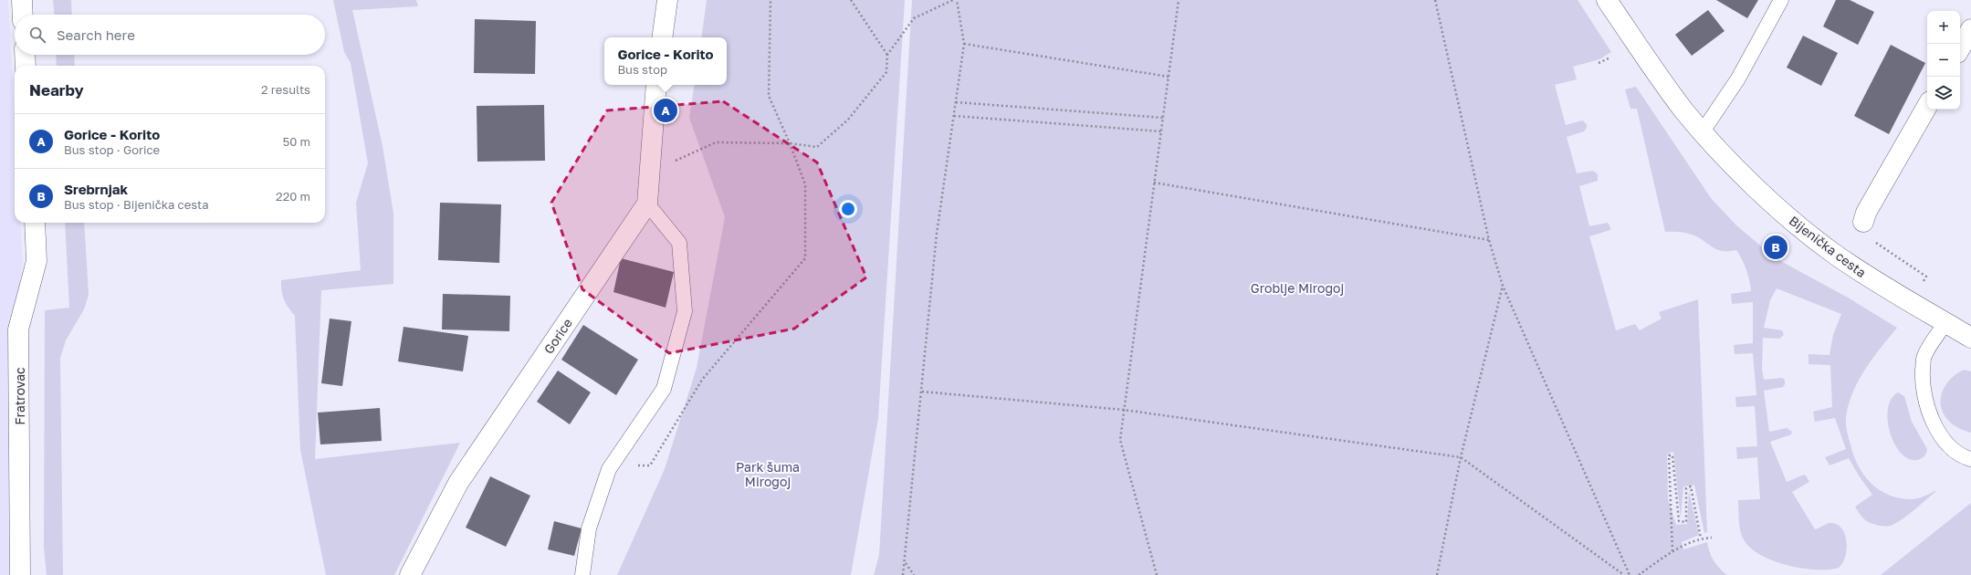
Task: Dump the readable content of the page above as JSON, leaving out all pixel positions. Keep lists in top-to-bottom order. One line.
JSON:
{"streets":{"street":["Bijenička cesta","Gorice","Fratrovac"]},"parks":["Groblje Mirogoj","Park šuma Mirogoj"],"page":{"map_buttons":["+","−"],"search":"Search here","popup":["Gorice - Korito","Bus stop"],"heading":["Nearby","2 results"],"pins":["A","B"],"list":[{"mark":"A","name":"Gorice - Korito","note":"Bus stop · Gorice","value":"50 m"},{"mark":"B","name":"Srebrnjak","note":"Bus stop · Bijenička cesta","value":"220 m"}]}}
